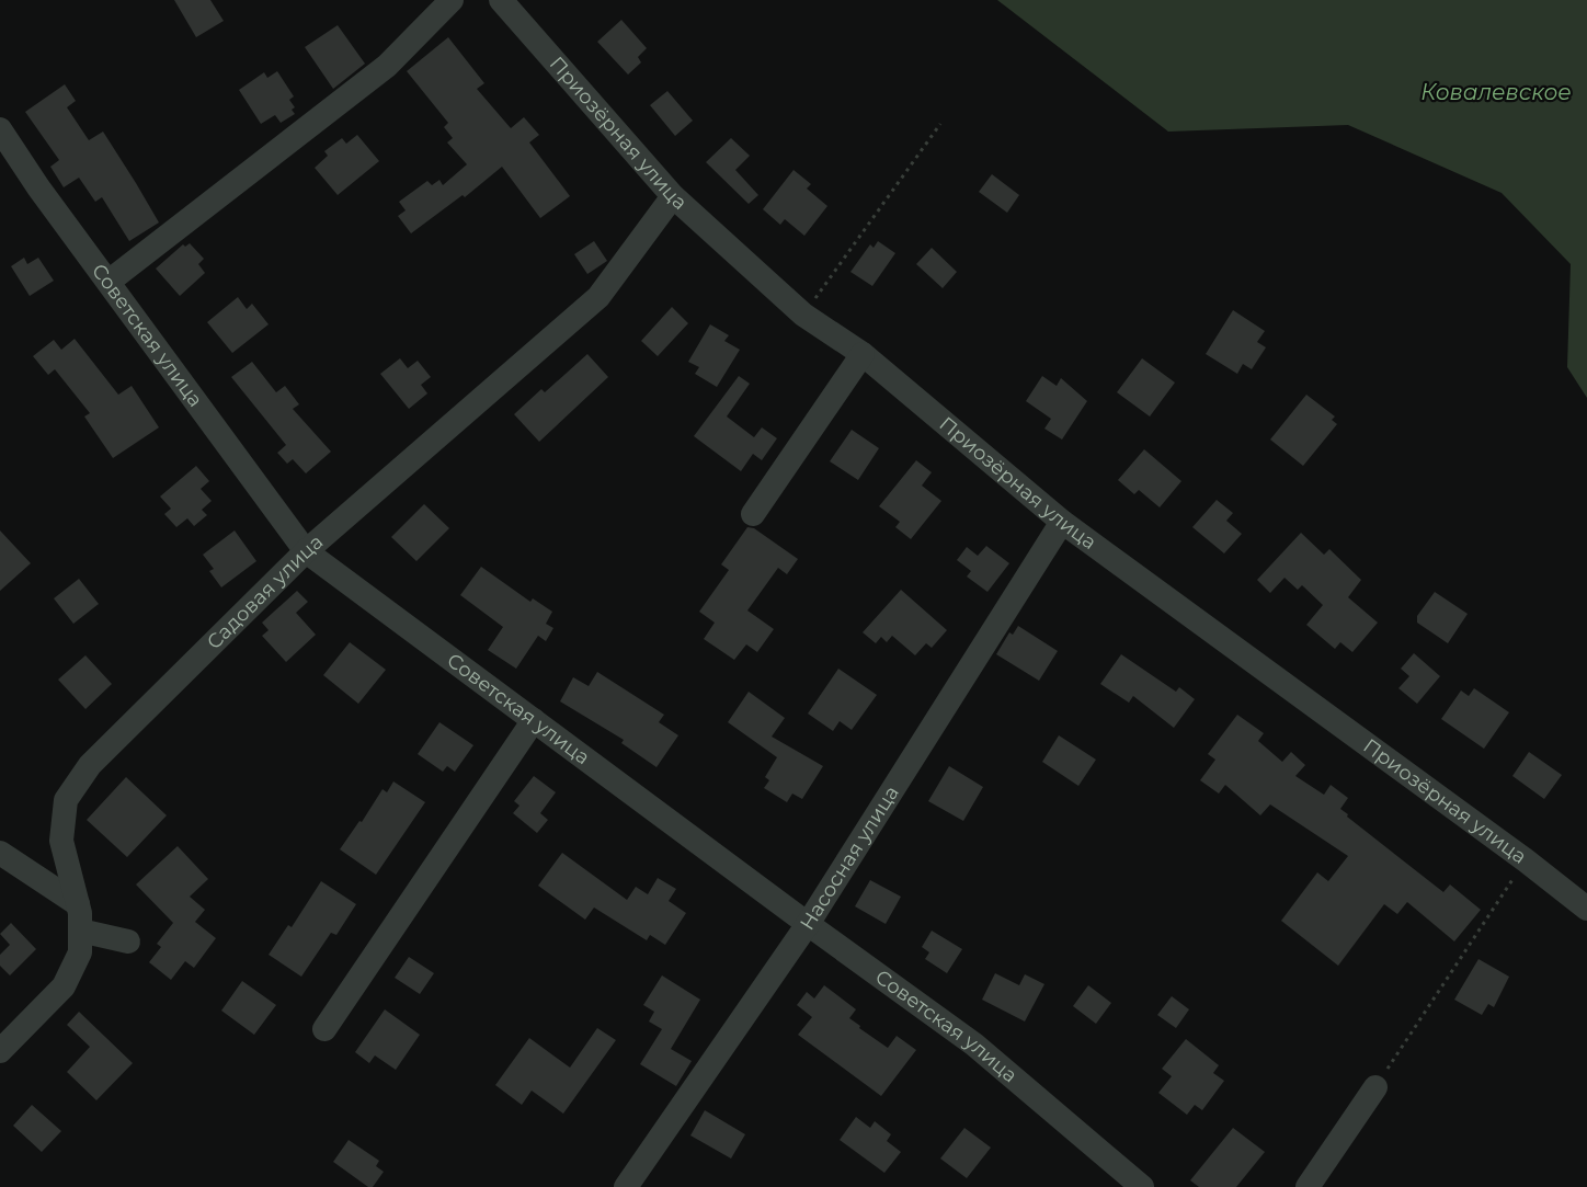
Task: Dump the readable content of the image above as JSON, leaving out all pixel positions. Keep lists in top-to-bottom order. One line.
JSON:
{"streets":{"street":["Приозёрная улица","Советская улица","Садовая улица","Насосная улица"]},"crossings":[["Приозёрная улица","Садовая улица"],["Приозёрная улица","Насосная улица"],["Советская улица","Садовая улица"],["Советская улица","Насосная улица"]],"water":["Ковалевское"]}
